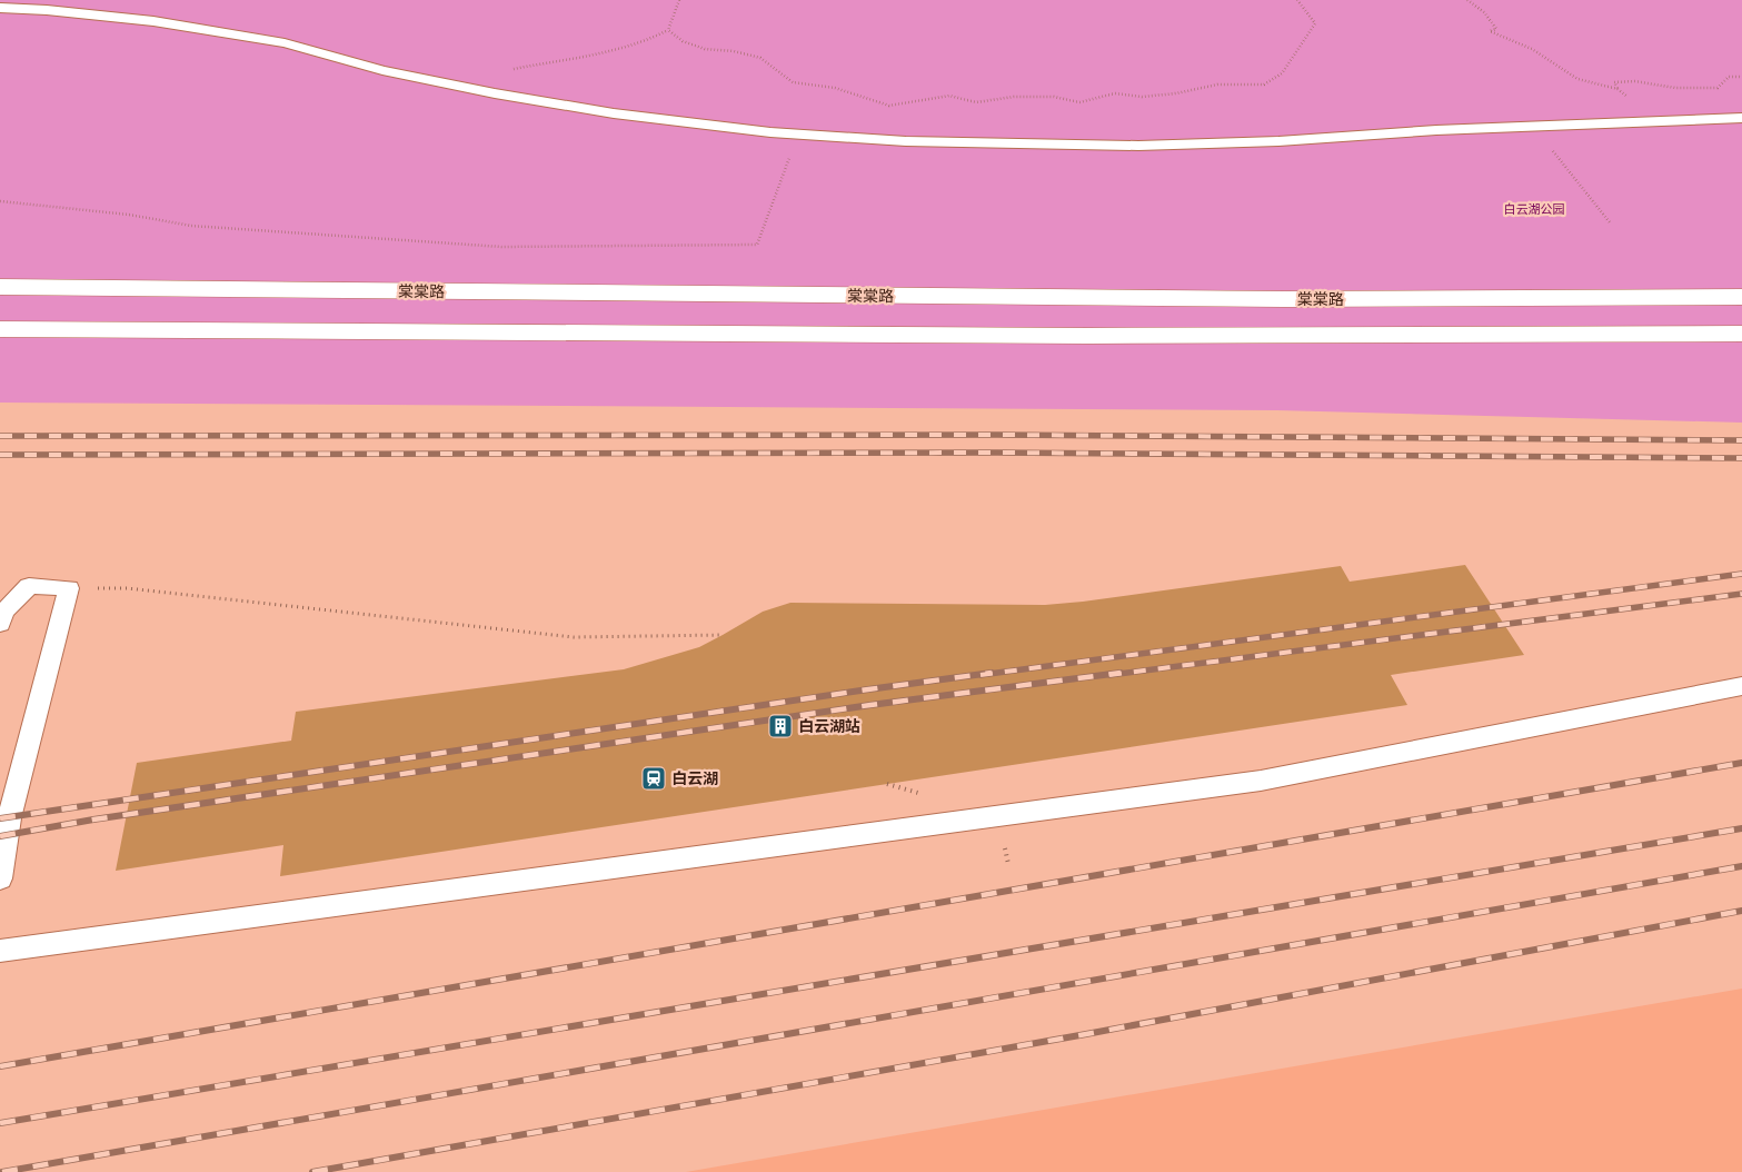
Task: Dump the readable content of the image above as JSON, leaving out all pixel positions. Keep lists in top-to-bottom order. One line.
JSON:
{"streets":{"street":["棠棠路"]},"parks":["白云湖公园"],"places":{"building":["白云湖站"],"station":["白云湖"]}}
